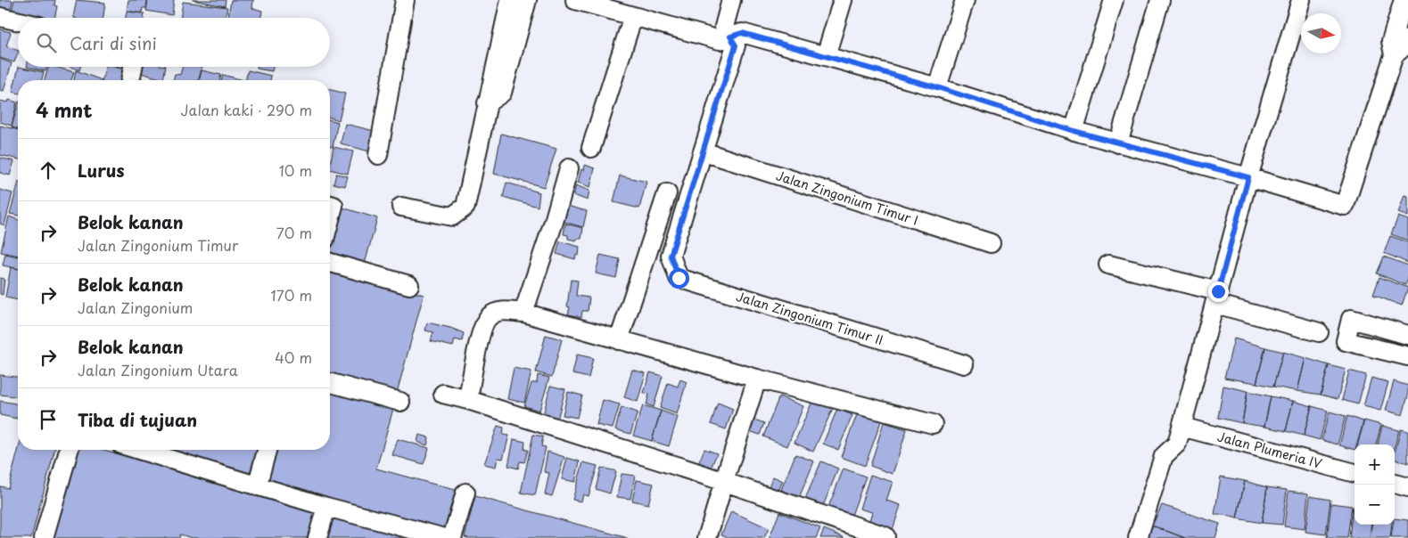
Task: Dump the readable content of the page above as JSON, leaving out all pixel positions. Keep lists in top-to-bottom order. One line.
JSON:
{"streets":{"street":["Jalan Zingonium Timur I","Jalan Zingonium Timur II","Jalan Plumeria IV"]},"crossings":[["Jalan Zingonium Timur I","Jalan Zingonium Timur II"]],"north":"right","page":{"search":"Cari di sini","heading":["4 mnt","Jalan kaki · 290 m"],"list":[["Lurus","10 m"],["Belok kanan","Jalan Zingonium Timur","70 m"],["Belok kanan","Jalan Zingonium","170 m"],["Belok kanan","Jalan Zingonium Utara","40 m"],"Tiba di tujuan"],"map_buttons":["+","−"]}}
